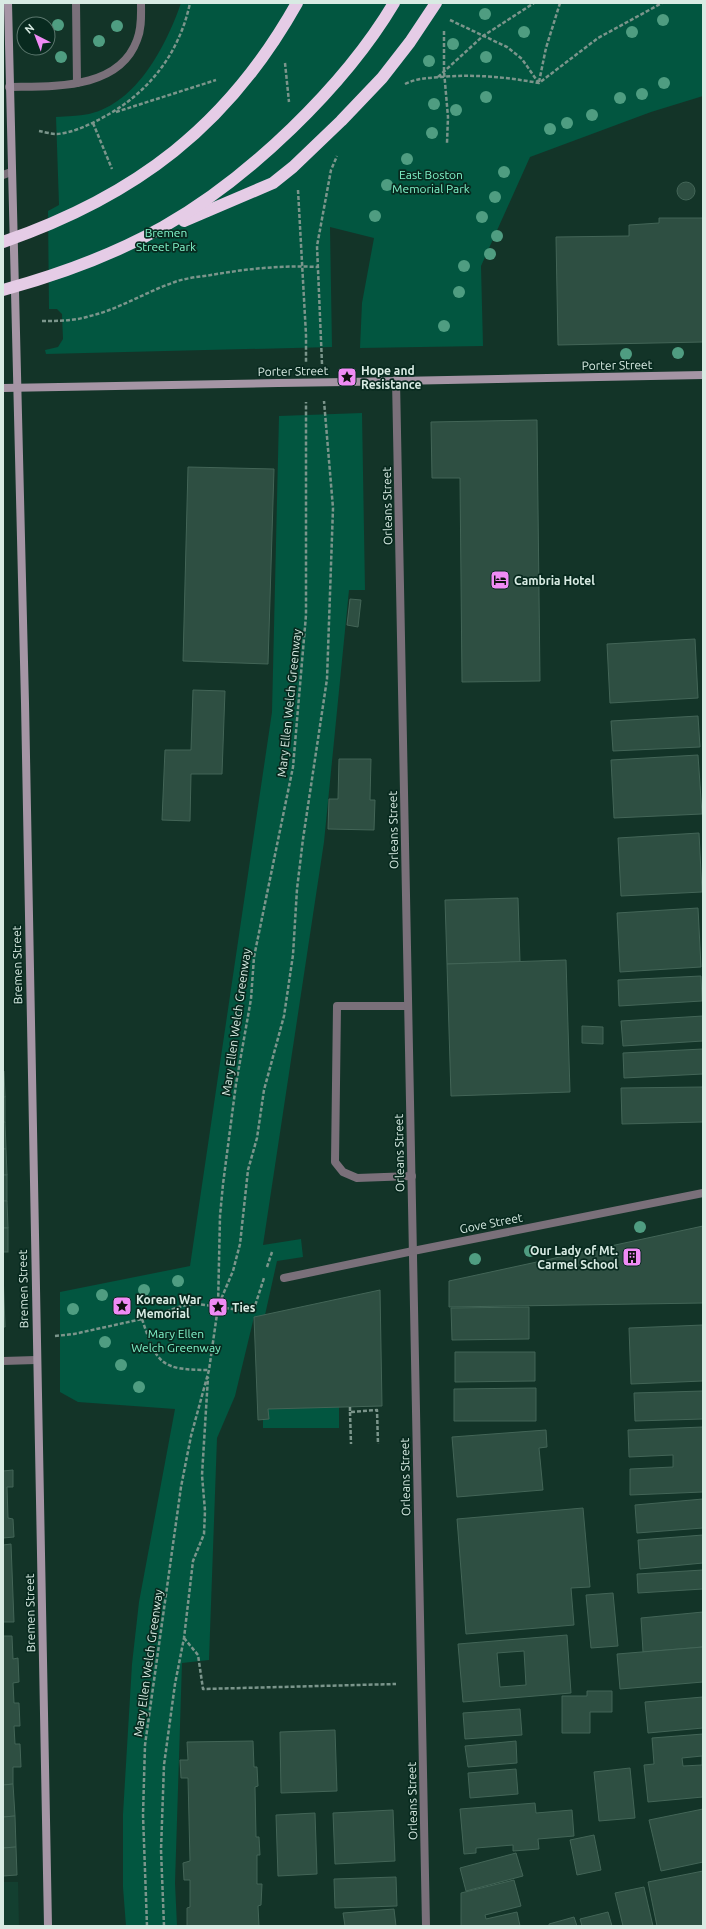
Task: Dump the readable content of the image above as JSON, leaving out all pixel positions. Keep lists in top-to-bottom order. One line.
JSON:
{"streets":{"main road":["Porter Street","Bremen Street"],"street":["Orleans Street","Gove Street"],"path":["Mary Ellen Welch Greenway"]},"crossings":[["Porter Street","Orleans Street"],["Porter Street","Bremen Street"],["Orleans Street","Gove Street"]],"parks":["East Boston Memorial Park","Bremen Street Park","Mary Ellen Welch Greenway"],"places":{"place":["Hope and Resistance","Korean War Memorial","Ties"],"hotel":["Cambria Hotel"],"building":["Our Lady of Mt. Carmel School"]},"north":"top left"}
